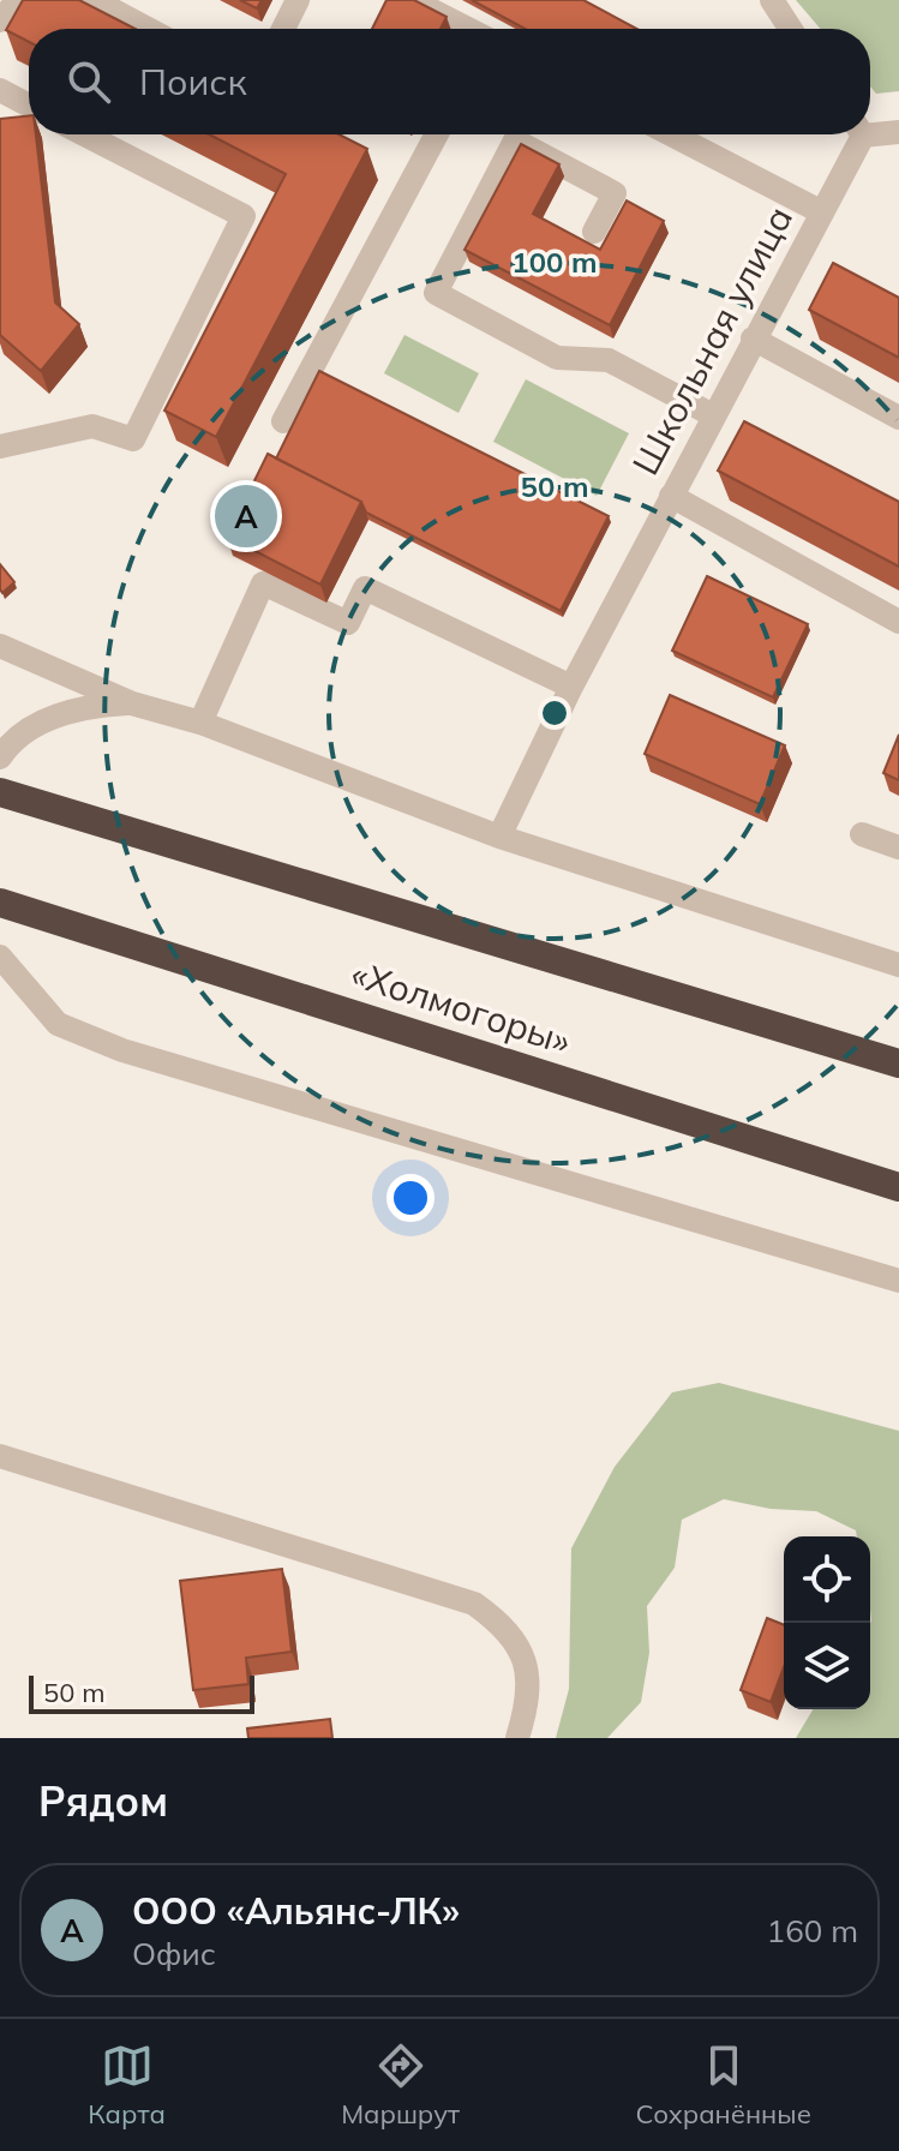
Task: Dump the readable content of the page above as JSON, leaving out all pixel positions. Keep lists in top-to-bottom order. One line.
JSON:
{"streets":{"highway":["«Холмогоры»"],"street":["Школьная улица"]},"scale_bar":"50 m","page":{"search":"Поиск","pins":"A","scale":"50 m","heading":"Рядом","list":[{"mark":"A","name":"ООО «Альянс-ЛК»","note":"Офис","value":"160 m"}],"nav":["Карта","Маршрут","Сохранённые"]},"rings":["100 m","50 m"]}
